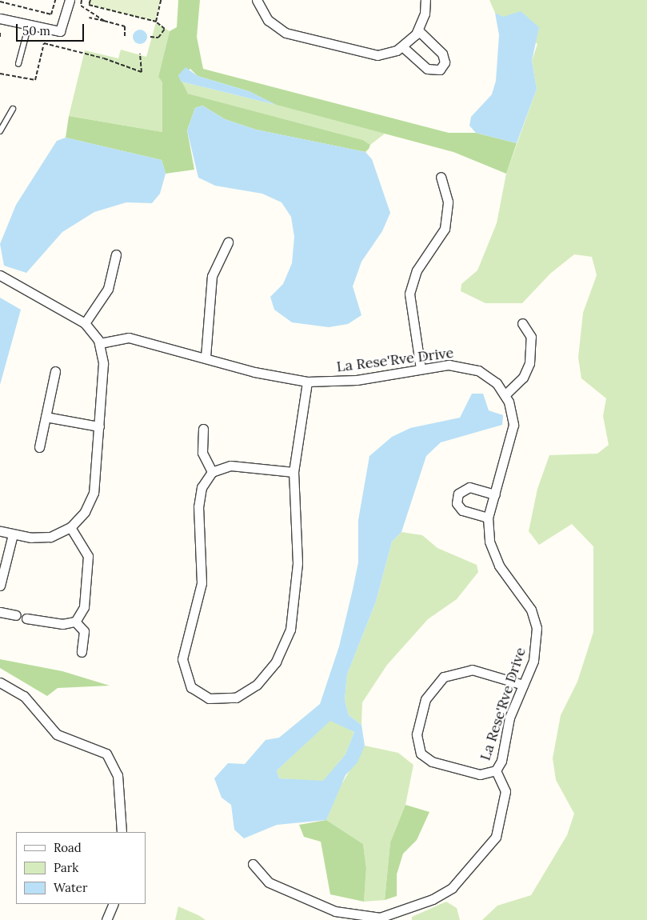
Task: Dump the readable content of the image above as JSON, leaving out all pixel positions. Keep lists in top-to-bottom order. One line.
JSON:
{"streets":{"street":["La Rese'Rve Drive"]},"legend":["Road","Park","Water"],"scale_bar":"50 m"}
